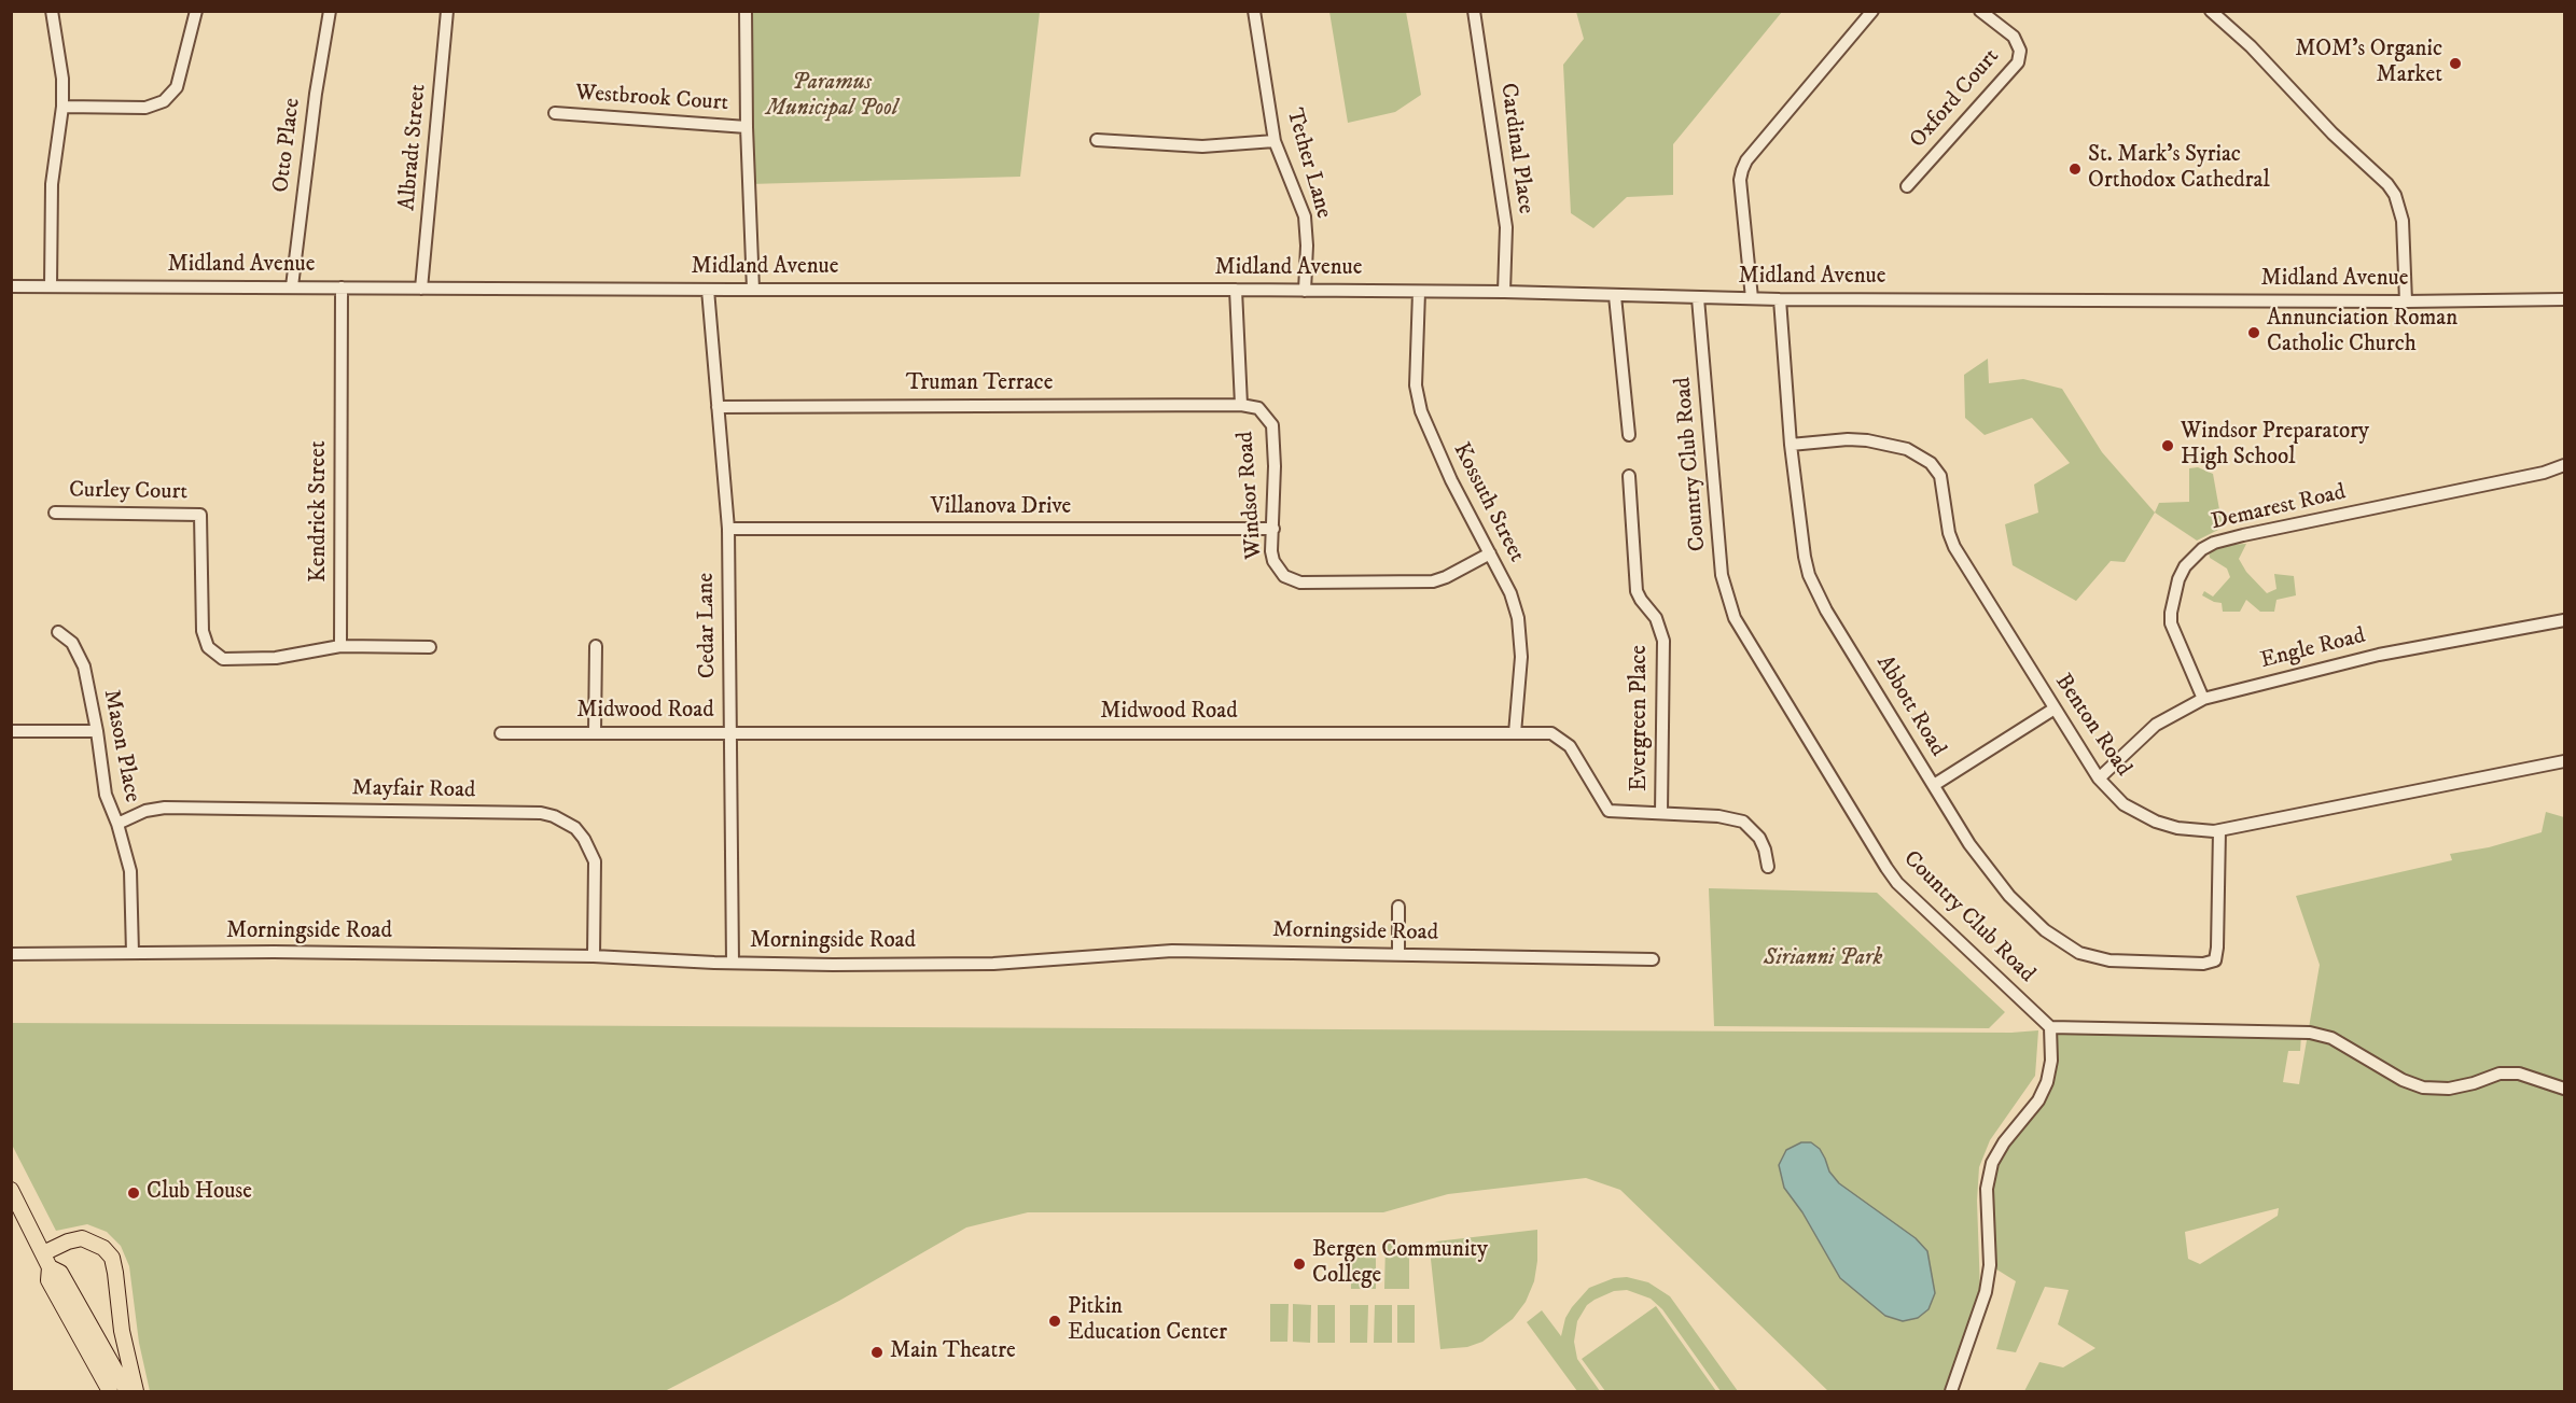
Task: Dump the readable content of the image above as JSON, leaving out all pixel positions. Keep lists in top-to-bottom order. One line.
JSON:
{"streets":{"street":["Westbrook Court","Oxford Court","Otto Place","Albradt Street","Cardinal Place","Tether Lane","Midland Avenue","Truman Terrace","Country Club Road","Curley Court","Windsor Road","Kossuth Street","Villanova Drive","Demarest Road","Kendrick Street","Cedar Lane","Engle Road","Abbott Road","Midwood Road","Evergreen Place","Benton Road","Mason Place","Mayfair Road","Morningside Road"]},"crossings":[["Otto Place","Midland Avenue"],["Albradt Street","Midland Avenue"],["Cardinal Place","Midland Avenue"],["Tether Lane","Midland Avenue"],["Midland Avenue","Country Club Road"],["Midland Avenue","Windsor Road"],["Midland Avenue","Kossuth Street"],["Midland Avenue","Kendrick Street"],["Midland Avenue","Cedar Lane"],["Midland Avenue","Abbott Road"],["Truman Terrace","Windsor Road"],["Truman Terrace","Cedar Lane"],["Curley Court","Kendrick Street"],["Windsor Road","Kossuth Street"],["Windsor Road","Villanova Drive"],["Kossuth Street","Midwood Road"],["Villanova Drive","Cedar Lane"],["Demarest Road","Engle Road"],["Cedar Lane","Midwood Road"],["Cedar Lane","Morningside Road"],["Engle Road","Benton Road"],["Abbott Road","Benton Road"],["Midwood Road","Evergreen Place"],["Mason Place","Mayfair Road"],["Mason Place","Morningside Road"],["Mayfair Road","Morningside Road"]],"parks":["Paramus Municipal Pool","Sirianni Park"],"places":["MOM's Organic Market","St. Mark's Syriac Orthodox Cathedral","Annunciation Roman Catholic Church","Windsor Preparatory High School","Club House","Bergen Community College","Pitkin Education Center","Main Theatre"]}
